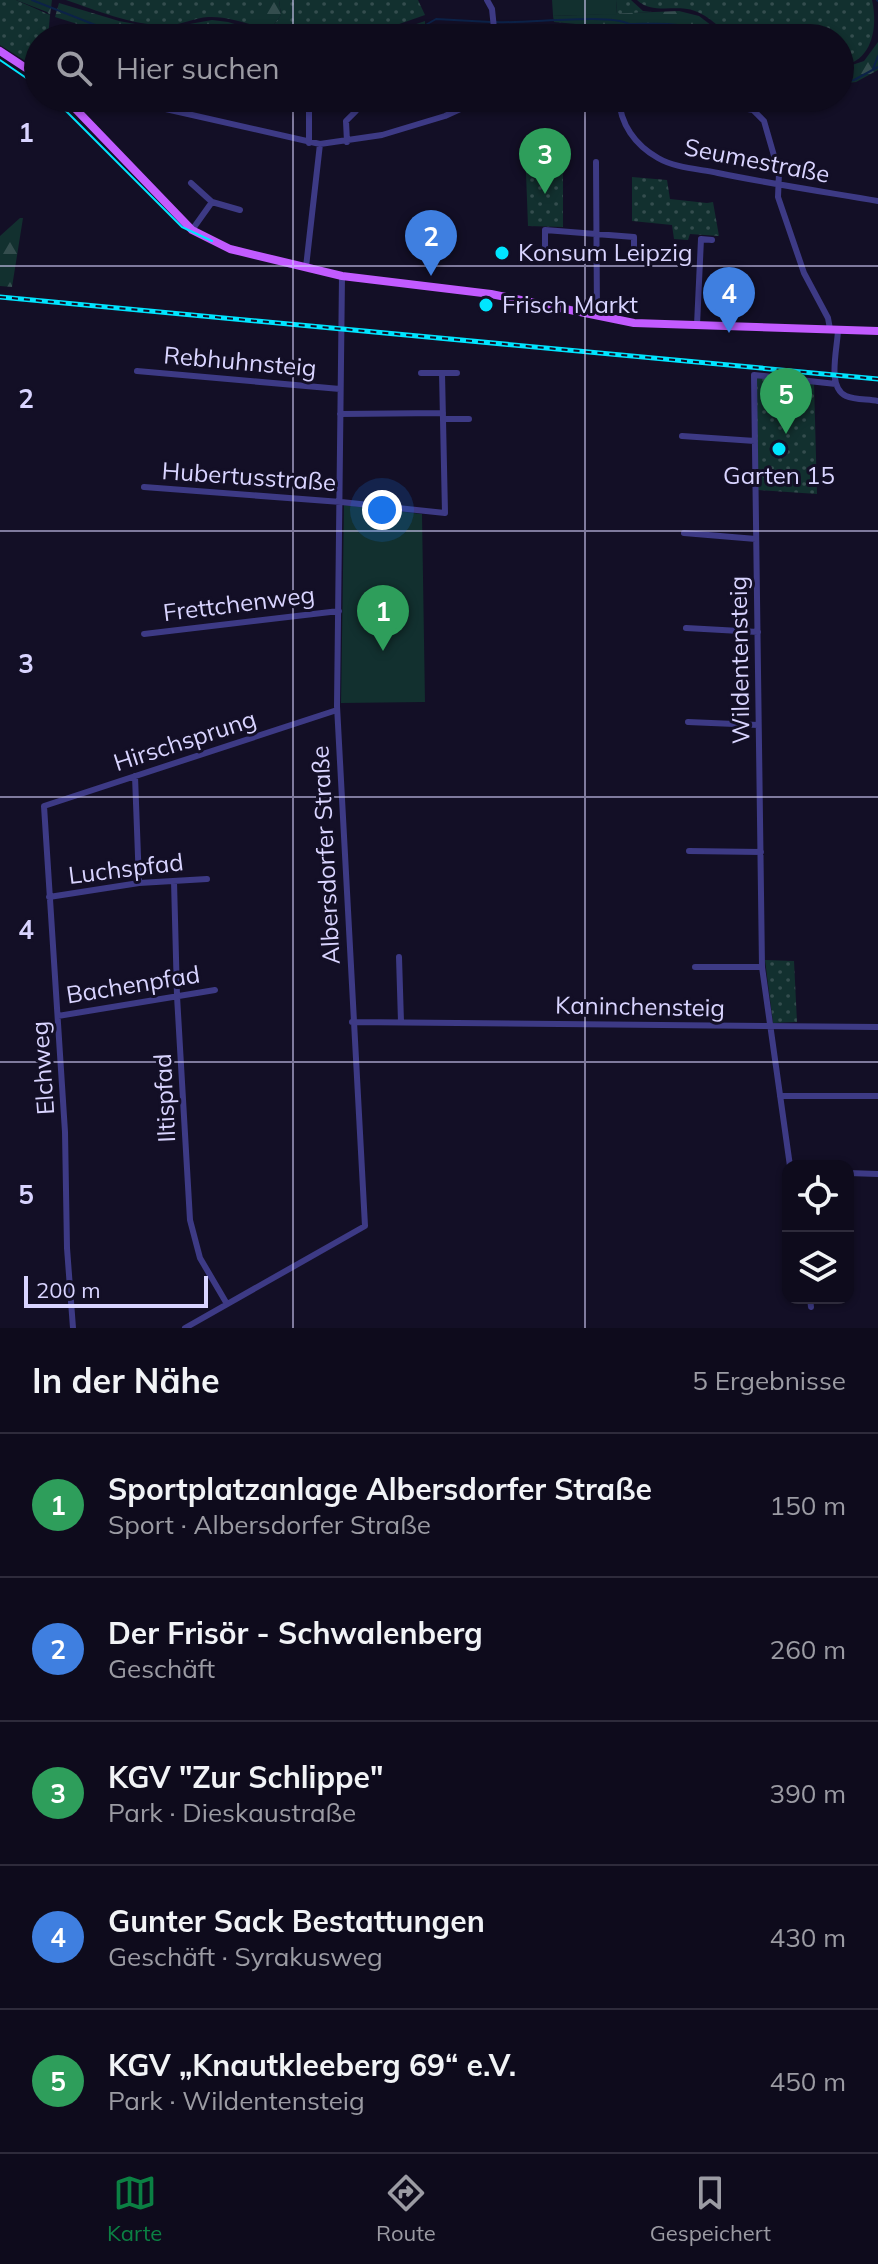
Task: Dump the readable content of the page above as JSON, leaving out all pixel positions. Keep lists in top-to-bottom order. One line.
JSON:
{"streets":{"street":["Seumestraße","Rebhuhnsteig","Hubertusstraße","Frettchenweg","Wildentensteig","Hirschsprung","Albersdorfer Straße","Luchspfad","Bachenpfad","Kaninchensteig","Elchweg","Iltispfad"]},"crossings":[["Rebhuhnsteig","Albersdorfer Straße"],["Hubertusstraße","Albersdorfer Straße"],["Frettchenweg","Albersdorfer Straße"],["Wildentensteig","Kaninchensteig"],["Hirschsprung","Albersdorfer Straße"],["Hirschsprung","Elchweg"],["Albersdorfer Straße","Kaninchensteig"],["Albersdorfer Straße","Iltispfad"],["Luchspfad","Elchweg"],["Luchspfad","Iltispfad"],["Bachenpfad","Elchweg"],["Bachenpfad","Iltispfad"]],"places":["Konsum Leipzig","Frisch Markt","Garten 15"],"scale_bar":"200 m","page":{"search":"Hier suchen","pins":["3","2","4","5","1"],"scale":"200 m","heading":["In der Nähe","5 Ergebnisse"],"list":[{"mark":"1","name":"Sportplatzanlage Albersdorfer Straße","note":"Sport · Albersdorfer Straße","value":"150 m"},{"mark":"2","name":"Der Frisör - Schwalenberg","note":"Geschäft","value":"260 m"},{"mark":"3","name":"KGV \"Zur Schlippe\"","note":"Park · Dieskaustraße","value":"390 m"},{"mark":"4","name":"Gunter Sack Bestattungen","note":"Geschäft · Syrakusweg","value":"430 m"},{"mark":"5","name":"KGV „Knautkleeberg 69“ e.V.","note":"Park · Wildentensteig","value":"450 m"}],"nav":["Karte","Route","Gespeichert"]},"grid":{"rows":["1","2","3","4","5"]}}
